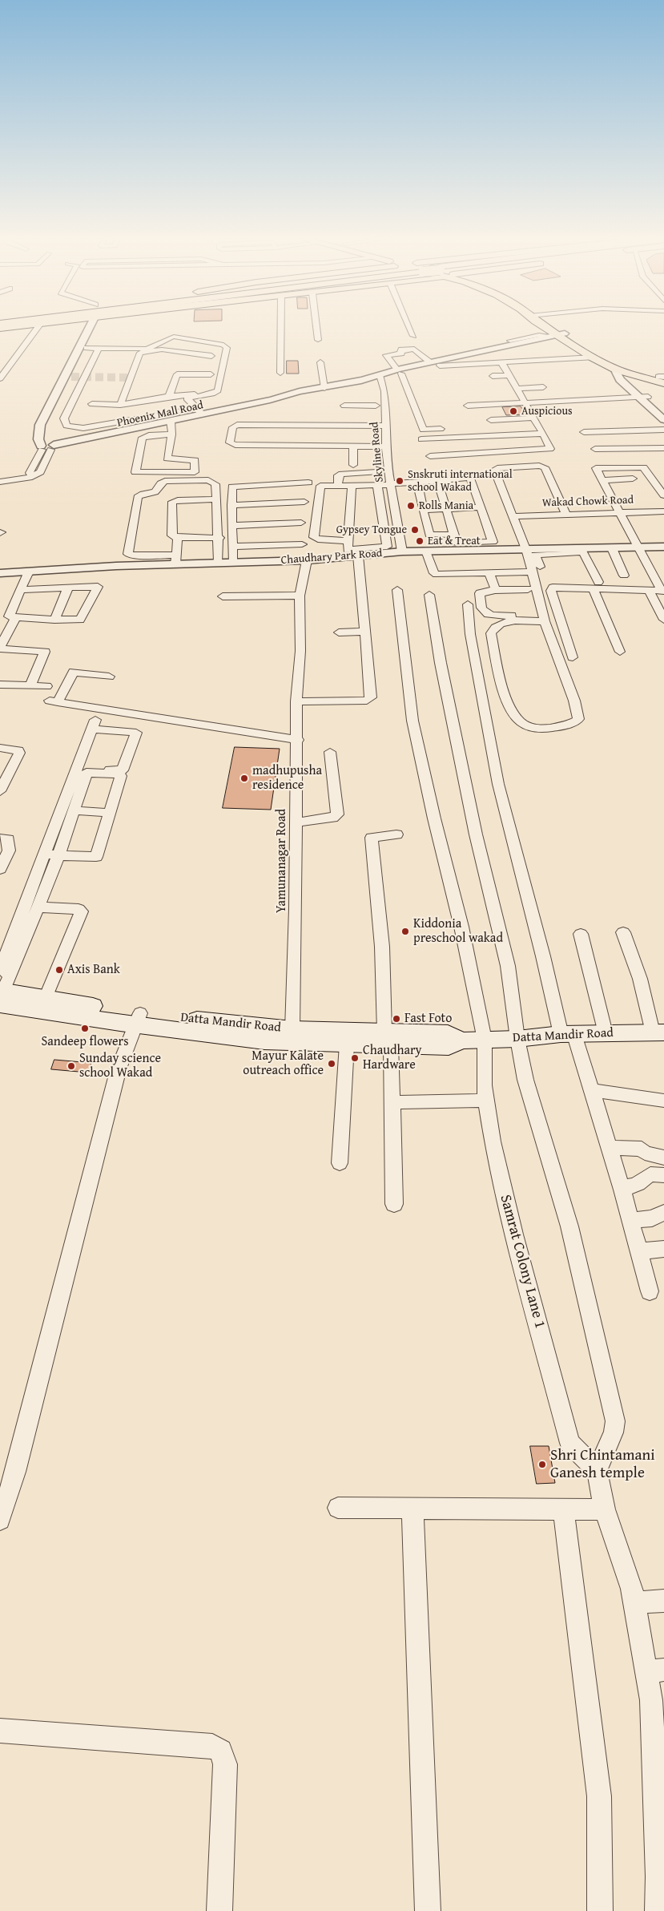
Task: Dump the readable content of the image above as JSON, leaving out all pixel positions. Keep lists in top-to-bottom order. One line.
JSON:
{"streets":{"main road":["Datta Mandir Road"],"street":["Phoenix Mall Road","Skyline Road","Wakad Chowk Road","Chaudhary Park Road","Yamunanagar Road","Samrat Colony Lane 1"]},"crossings":[["Skyline Road","Chaudhary Park Road"],["Chaudhary Park Road","Yamunanagar Road"],["Yamunanagar Road","Datta Mandir Road"],["Datta Mandir Road","Samrat Colony Lane 1"]],"places":["Auspicious","Snskruti international school Wakad","Rolls Mania","Gypsey Tongue","Eat & Treat","madhupusha residence","Kiddonia preschool wakad","Axis Bank","Fast Foto","Sandeep flowers","Chaudhary Hardware","Mayur Kalate outreach office","Sunday science school Wakad","Shri Chintamani Ganesh temple"]}
